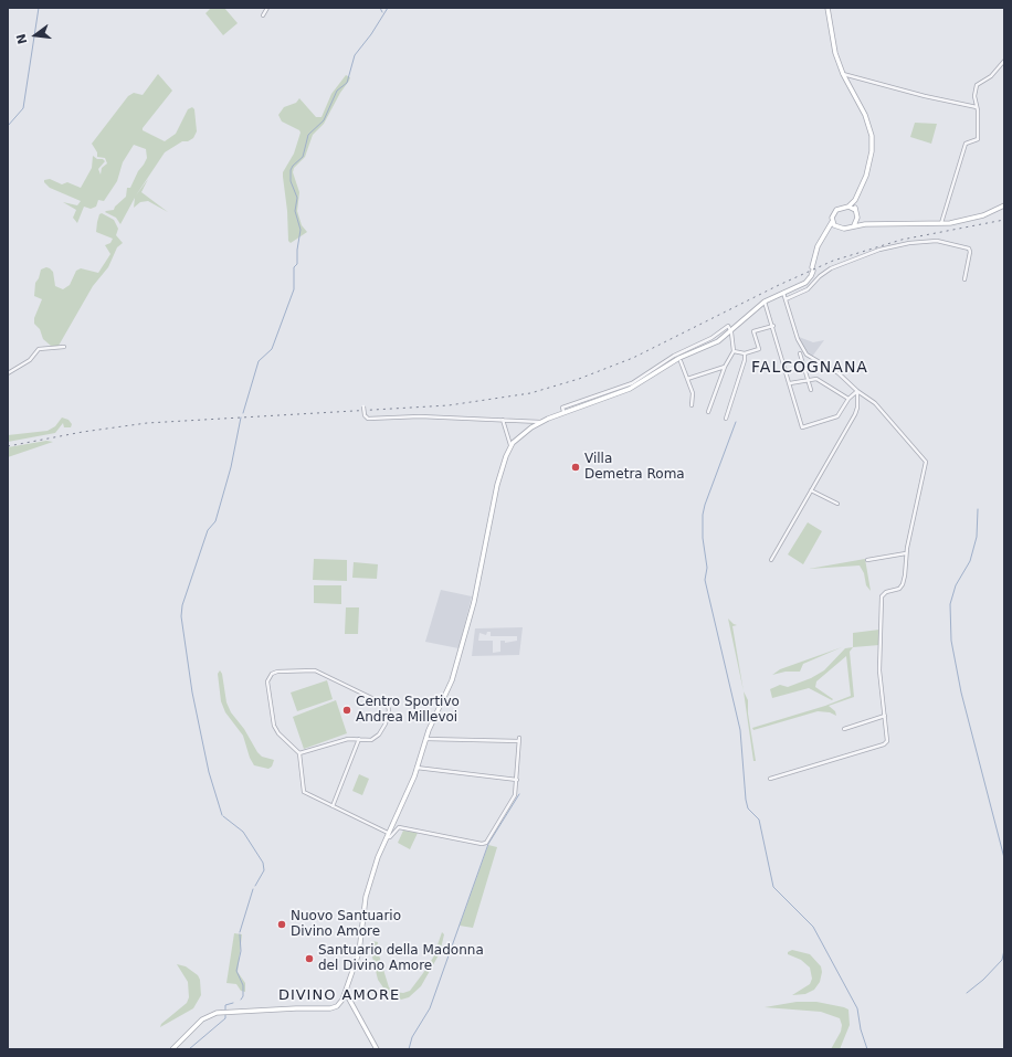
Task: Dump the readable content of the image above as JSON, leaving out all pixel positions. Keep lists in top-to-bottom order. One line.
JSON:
{"districts":["FALCOGNANA","DIVINO AMORE"],"places":["Villa Demetra Roma","Centro Sportivo Andrea Millevoi","Nuovo Santuario Divino Amore","Santuario della Madonna del Divino Amore"],"north":"left"}
